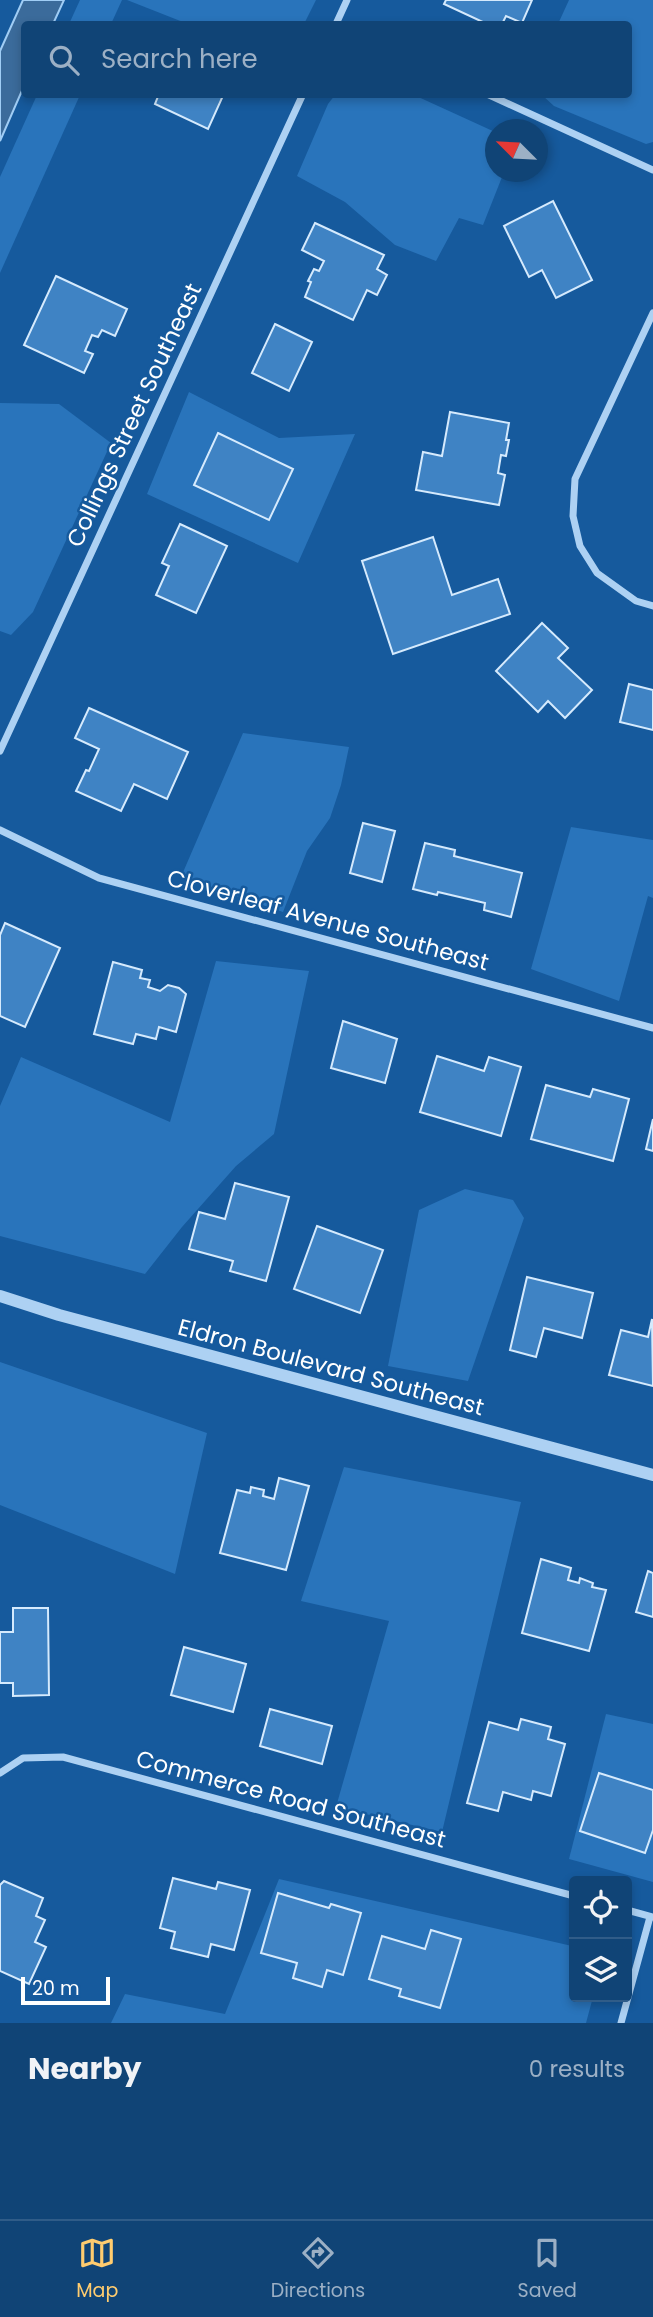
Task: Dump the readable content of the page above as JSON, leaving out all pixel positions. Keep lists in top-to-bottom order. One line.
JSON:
{"streets":{"street":["Collings Street Southeast","Cloverleaf Avenue Southeast","Eldron Boulevard Southeast","Commerce Road Southeast"]},"scale_bar":"20 m","north":"top left","page":{"search":"Search here","scale":"20 m","heading":["Nearby","0 results"],"nav":["Map","Directions","Saved"]}}
